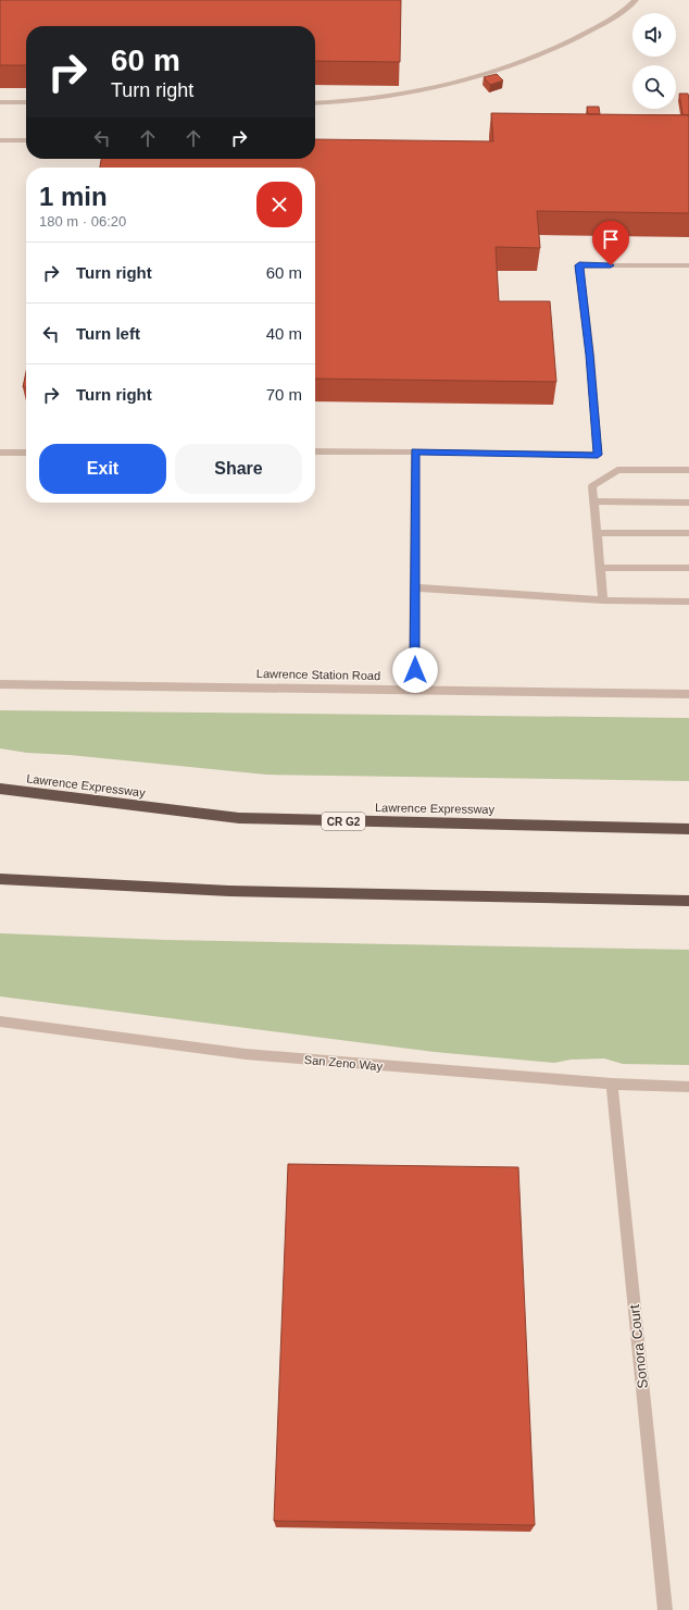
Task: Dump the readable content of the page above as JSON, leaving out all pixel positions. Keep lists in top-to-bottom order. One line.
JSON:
{"streets":{"highway":["Lawrence Expressway","CR G2"],"street":["Lawrence Station Road","San Zeno Way","Sonora Court"]},"crossings":[["San Zeno Way","Sonora Court"]],"page":{"turn":["60 m","Turn right"],"heading":["1 min","180 m · 06:20"],"list":[{"name":"Turn right","value":"60 m"},{"name":"Turn left","value":"40 m"},{"name":"Turn right","value":"70 m"}],"buttons":["Exit","Share"]}}
